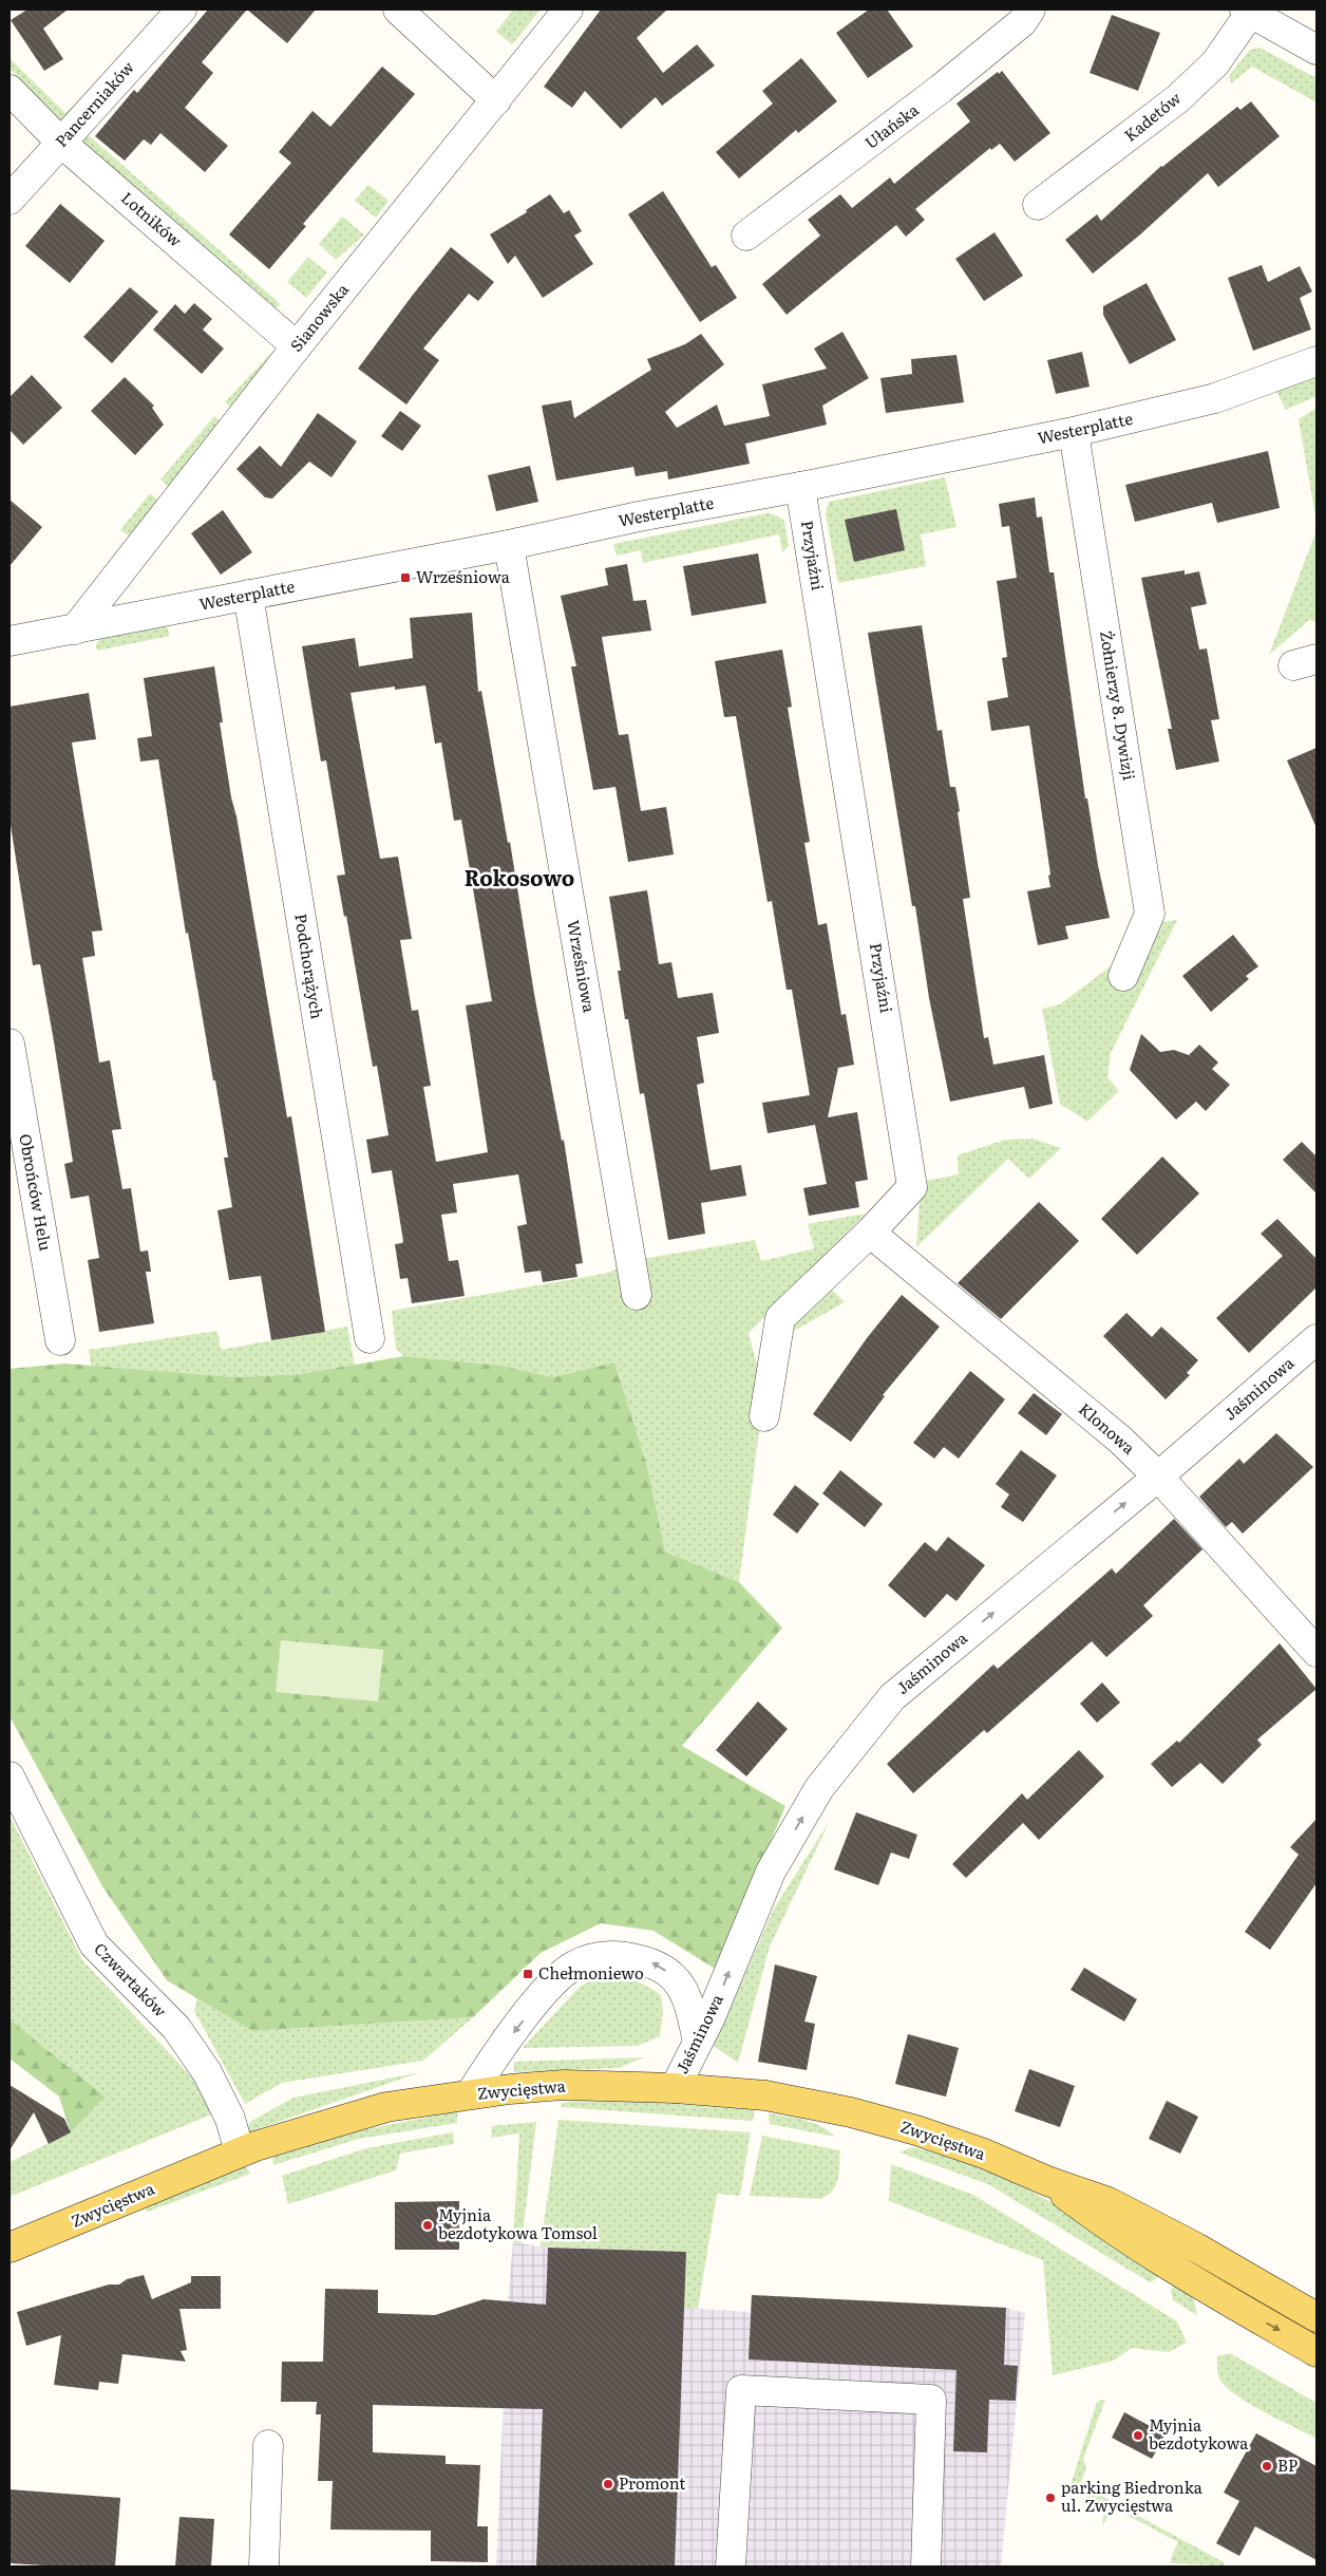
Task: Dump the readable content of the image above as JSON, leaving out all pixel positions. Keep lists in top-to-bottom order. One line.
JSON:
{"streets":{"main road":["Zwycięstwa"],"street":["Pancerniaków","Kadetów","Ułańska","Lotników","Sianowska","Westerplatte","Przyjaźni","Żołnierzy 8. Dywizji","Podchorążych","Wrześniowa","Obrońców Helu","Jaśminowa","Klonowa","Czwartaków"]},"crossings":[["Pancerniaków","Lotników"],["Lotników","Sianowska"],["Sianowska","Westerplatte"],["Westerplatte","Przyjaźni"],["Westerplatte","Żołnierzy 8. Dywizji"],["Westerplatte","Podchorążych"],["Westerplatte","Wrześniowa"],["Przyjaźni","Klonowa"],["Jaśminowa","Klonowa"],["Jaśminowa","Zwycięstwa"],["Czwartaków","Zwycięstwa"]],"one_way":["Jaśminowa"],"districts":["Rokosowo"],"places":{"transit":["Wrześniowa","Chełmoniewo"],"other":["Myjnia bezdotykowa Tomsol","Myjnia bezdotykowa","BP","Promont","parking Biedronka ul. Zwycięstwa"]}}
